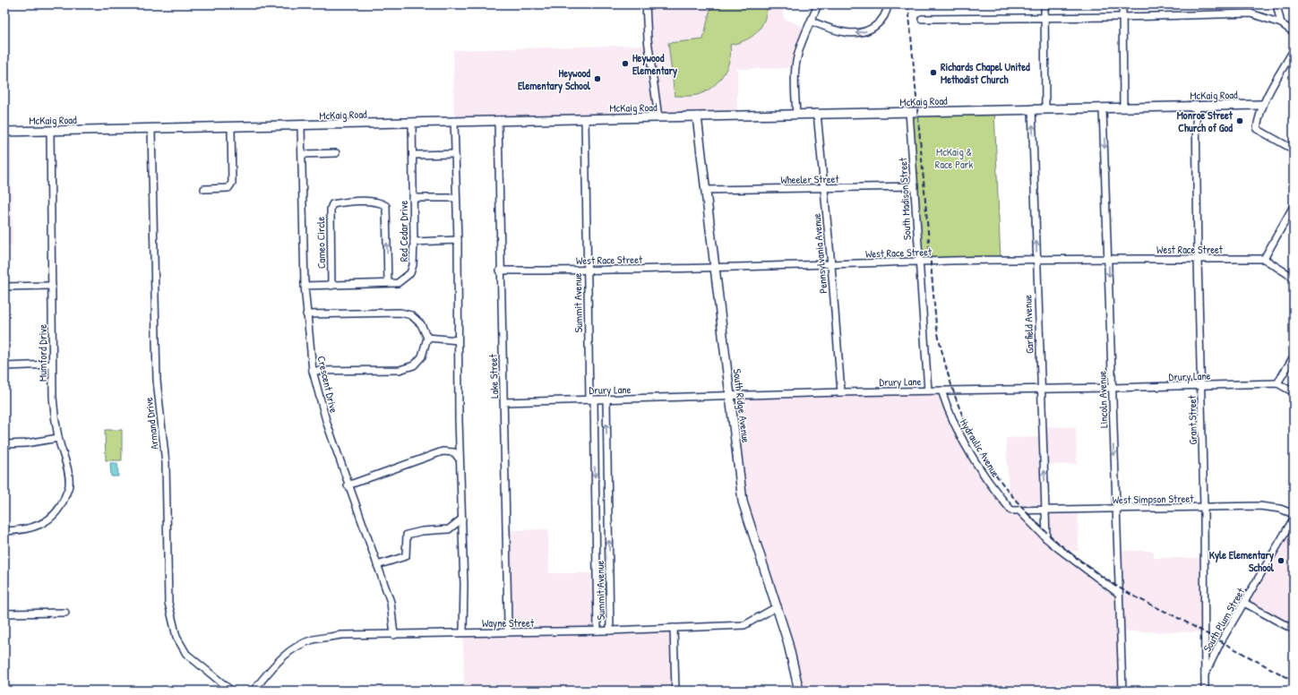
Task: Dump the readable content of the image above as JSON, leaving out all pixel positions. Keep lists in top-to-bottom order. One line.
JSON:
{"streets":{"street":["McKaig Road","Wheeler Street","South Madison Street","Red Cedar Drive","Cameo Circle","West Race Street","Pennsylvania Avenue","Summit Avenue","Garfield Avenue","Mumford Drive","Lake Street","Drury Lane","Crescent Drive","Lincoln Avenue","South Ridge Avenue","Grant Street","Armand Drive","Hydraulic Avenue","West Simpson Street","South Plum Street","Wayne Street"]},"crossings":[["McKaig Road","South Madison Street"],["McKaig Road","Red Cedar Drive"],["McKaig Road","Pennsylvania Avenue"],["McKaig Road","Summit Avenue"],["McKaig Road","Garfield Avenue"],["McKaig Road","Mumford Drive"],["McKaig Road","Lake Street"],["McKaig Road","Crescent Drive"],["McKaig Road","Lincoln Avenue"],["McKaig Road","South Ridge Avenue"],["McKaig Road","Grant Street"],["McKaig Road","Armand Drive"],["Wheeler Street","South Madison Street"],["Wheeler Street","Pennsylvania Avenue"],["Wheeler Street","South Ridge Avenue"],["South Madison Street","West Race Street"],["South Madison Street","Drury Lane"],["Red Cedar Drive","Cameo Circle"],["Red Cedar Drive","Crescent Drive"],["West Race Street","Pennsylvania Avenue"],["West Race Street","Summit Avenue"],["West Race Street","Garfield Avenue"],["West Race Street","Lake Street"],["West Race Street","Lincoln Avenue"],["West Race Street","South Ridge Avenue"],["West Race Street","Grant Street"],["Pennsylvania Avenue","Drury Lane"],["Summit Avenue","Drury Lane"],["Summit Avenue","Wayne Street"],["Garfield Avenue","Drury Lane"],["Garfield Avenue","West Simpson Street"],["Lake Street","Drury Lane"],["Lake Street","Wayne Street"],["Drury Lane","Lincoln Avenue"],["Drury Lane","South Ridge Avenue"],["Drury Lane","Grant Street"],["Drury Lane","Hydraulic Avenue"],["Crescent Drive","Wayne Street"],["Lincoln Avenue","West Simpson Street"],["South Ridge Avenue","Wayne Street"],["Grant Street","West Simpson Street"],["Grant Street","South Plum Street"],["Hydraulic Avenue","West Simpson Street"]],"one_way":["Garfield Avenue","Lincoln Avenue"],"parks":["McKaig & Race Park"],"places":["Heywood Elementary","Richards Chapel United Methodist Church","Heywood Elementary School","Monroe Street Church of God","Kyle Elementary School"]}
